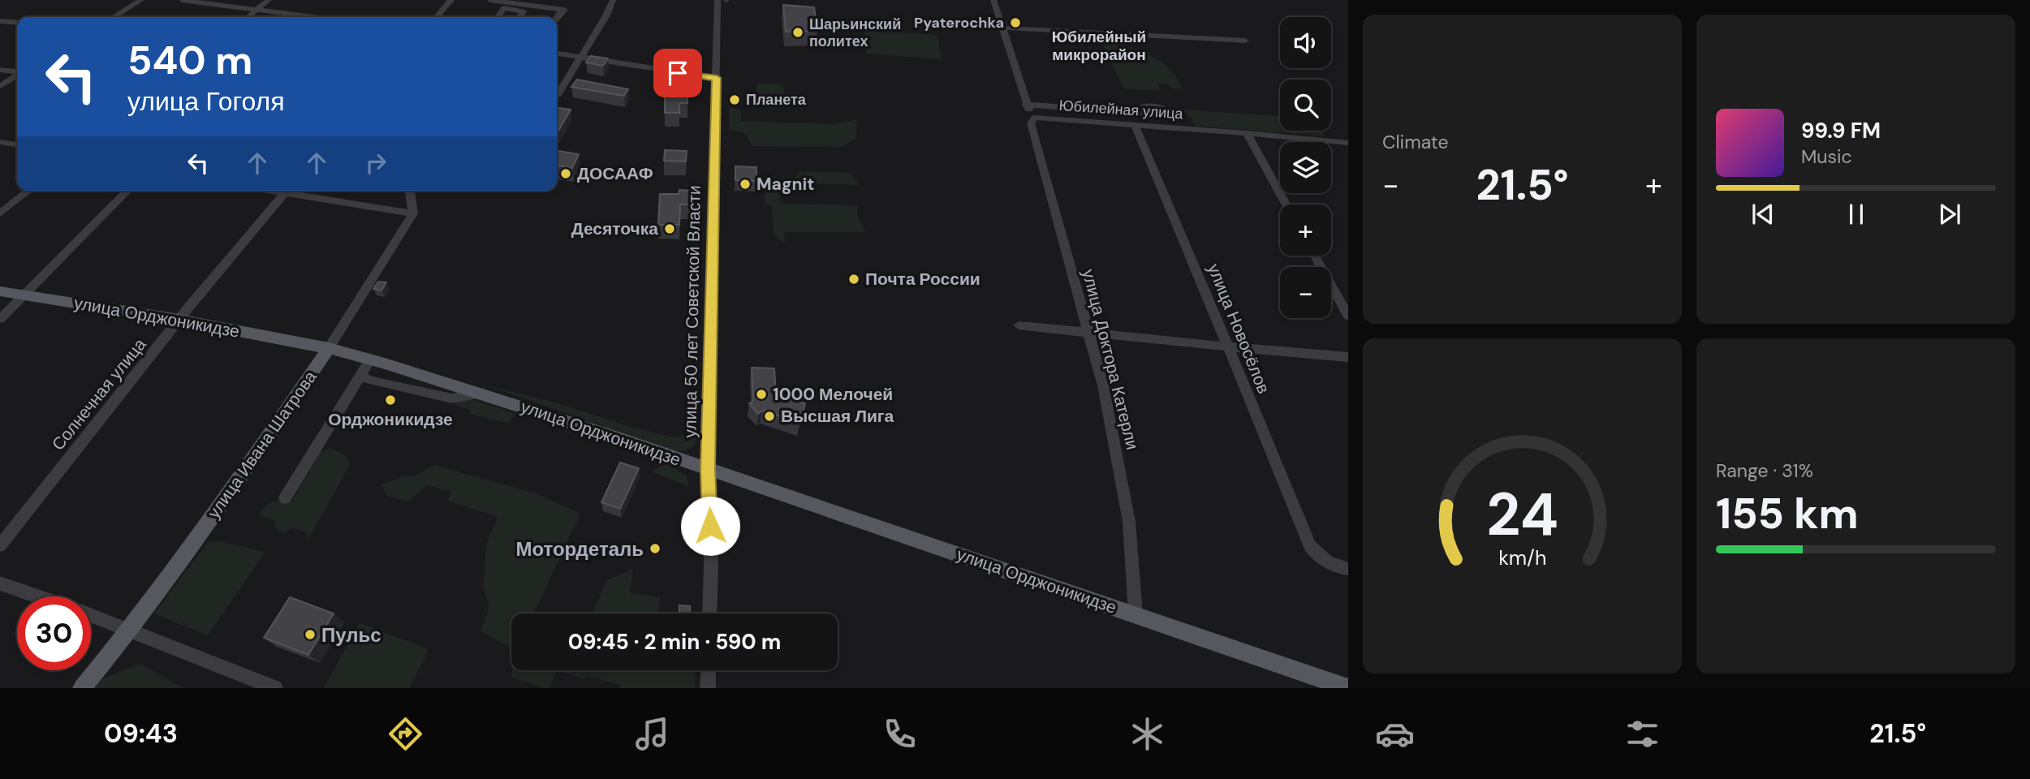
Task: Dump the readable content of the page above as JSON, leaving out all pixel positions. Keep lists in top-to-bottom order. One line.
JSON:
{"streets":{"main road":["улица Орджоникидзе","улица Ивана Шатрова"],"street":["Юбилейная улица","улица 50 лет Советской Власти","улица Новосёлов","улица Доктора Катерли","Солнечная улица"]},"crossings":[["Юбилейная улица","улица Новосёлов"],["Юбилейная улица","улица Доктора Катерли"],["улица 50 лет Советской Власти","улица Орджоникидзе"],["улица Орджоникидзе","улица Доктора Катерли"],["улица Орджоникидзе","Солнечная улица"],["улица Орджоникидзе","улица Ивана Шатрова"]],"districts":["Юбилейный микрорайон"],"places":["Pyaterochka","Шарьинский политех","Планета","ДОСААФ","Magnit","Десяточка","Почта России","1000 Мелочей","Орджоникидзе","Высшая Лига","Мотордеталь","Пульс"],"page":{"tile":["Climate",["Range · 31%","155 km"]],"map_buttons":["+","−"],"turn":["540 m","улица Гоголя"],"song":["99.9 FM","Music"],"heat":["−","21.5°","+"],"limit":"30","trip":"09:45 · 2 min · 590 m","tabs":["09:43","21.5°"],"gauge":["24","km/h"]}}
